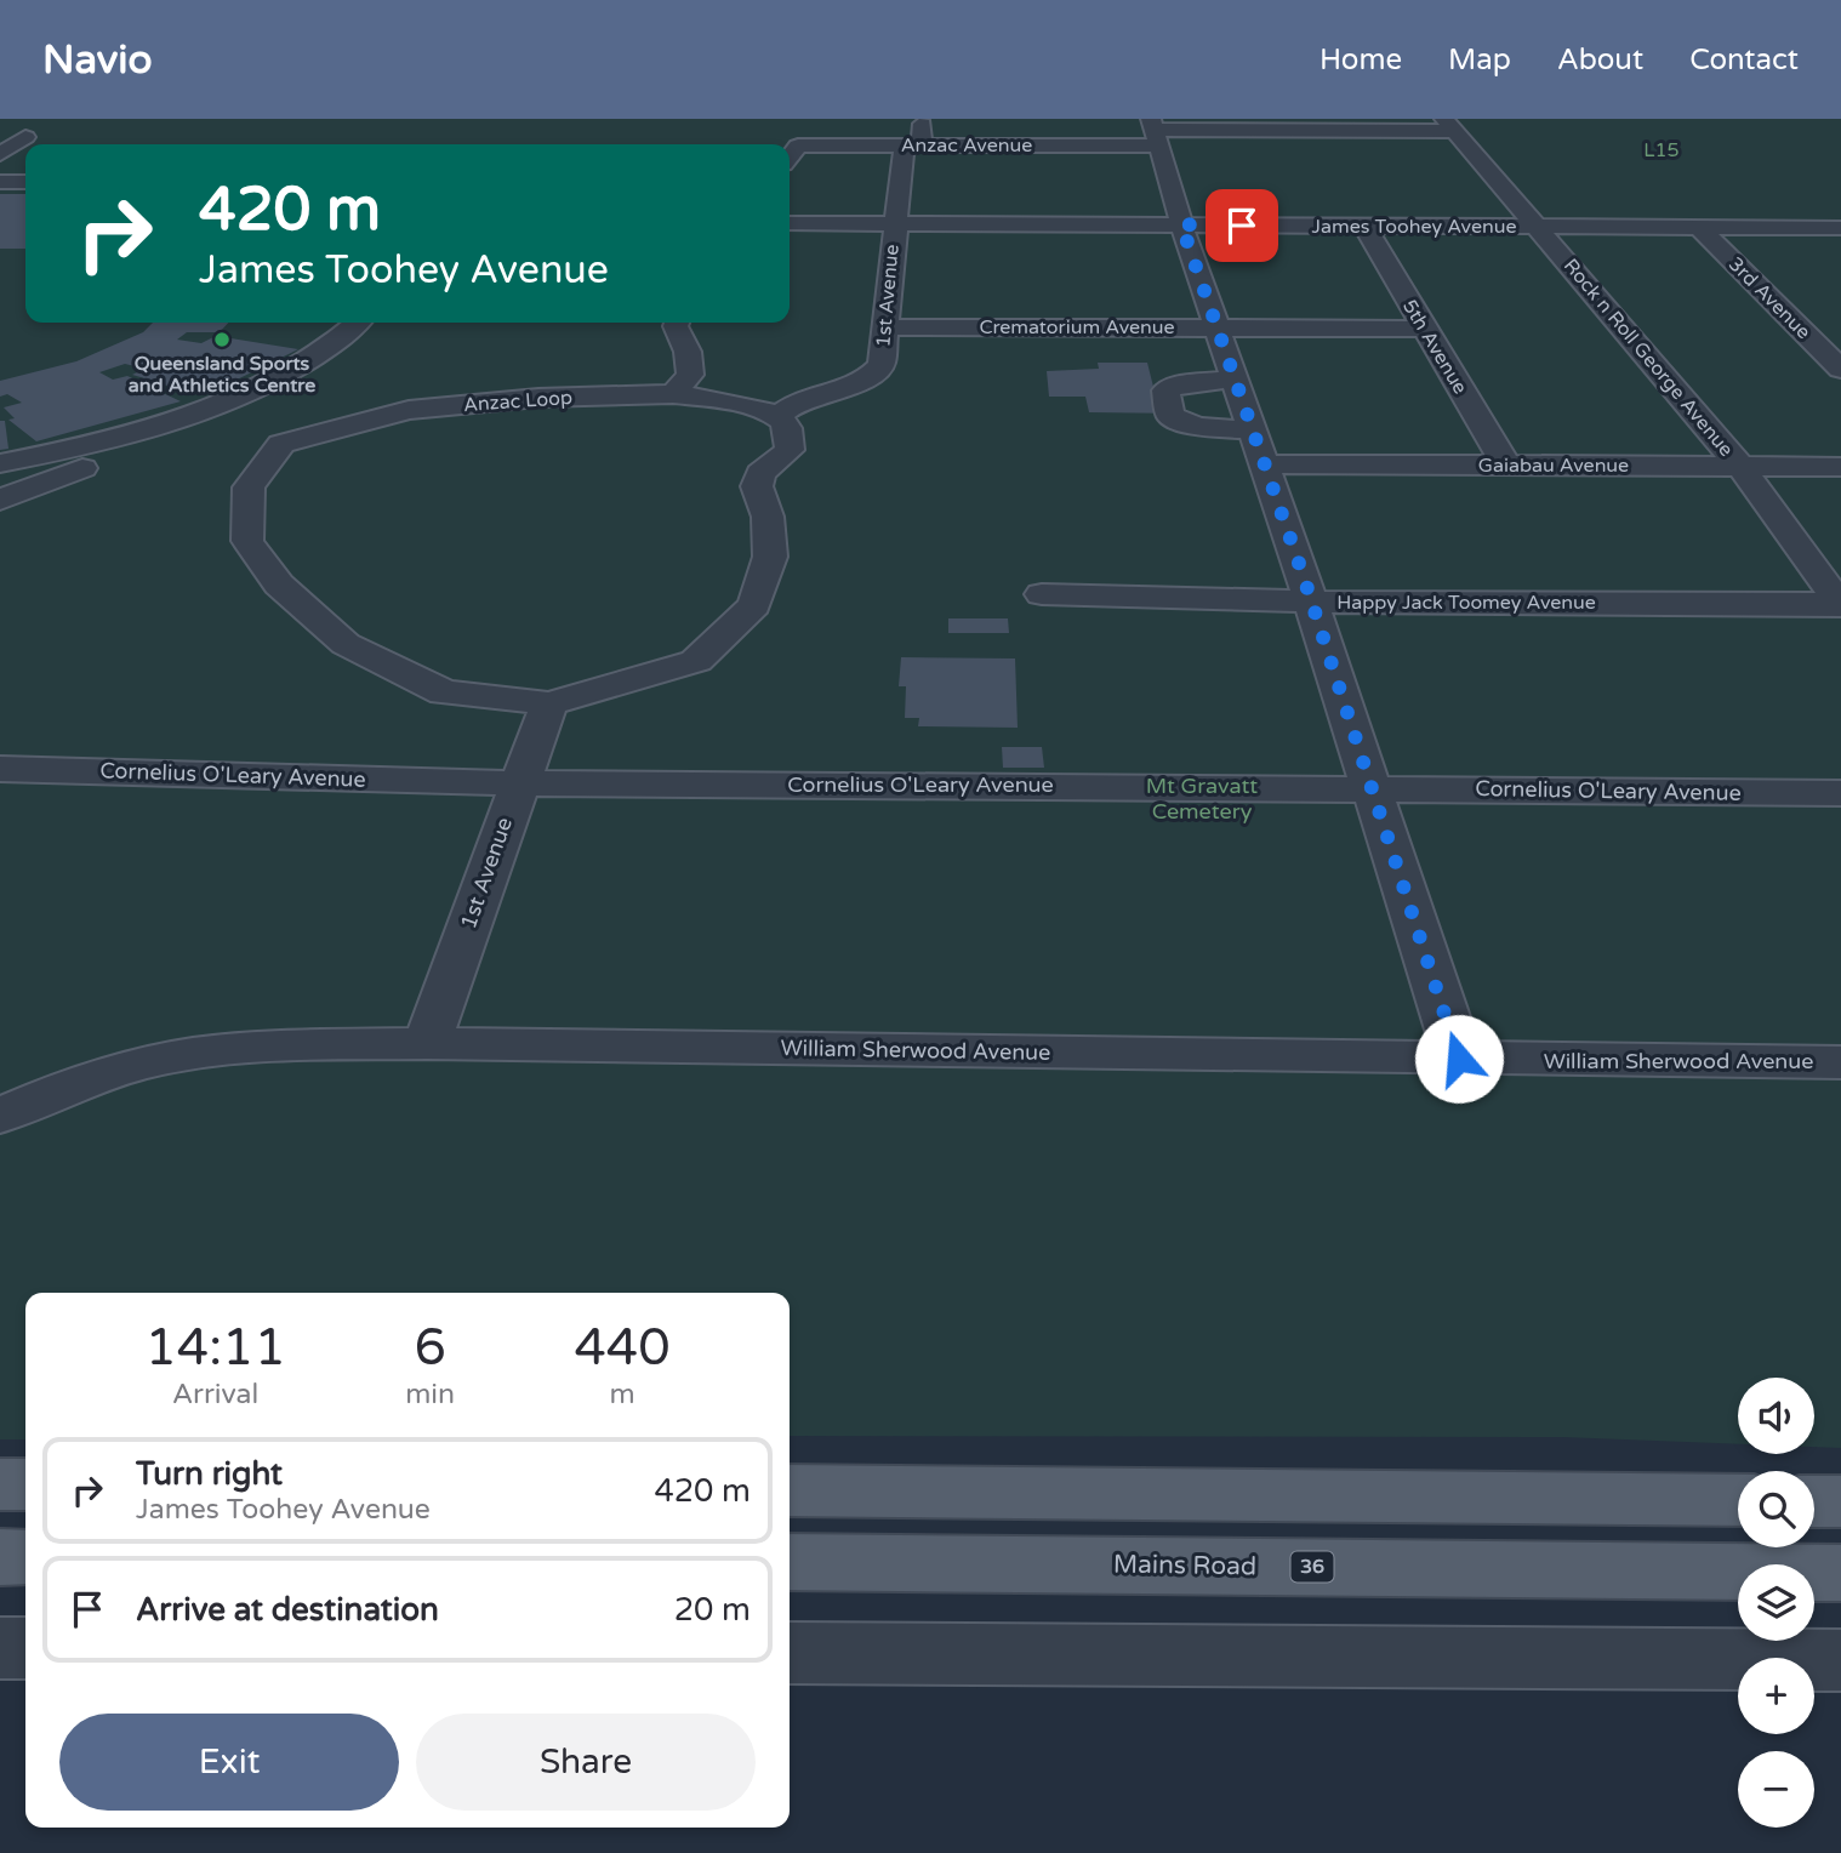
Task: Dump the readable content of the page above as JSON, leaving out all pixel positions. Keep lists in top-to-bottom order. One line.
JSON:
{"streets":{"main road":["Mains Road","36"],"street":["Anzac Avenue","James Toohey Avenue","1st Avenue","3rd Avenue","Crematorium Avenue","5th Avenue","Rock n Roll George Avenue","Anzac Loop","Gaiabau Avenue","Happy Jack Toomey Avenue","Cornelius O'Leary Avenue","William Sherwood Avenue"]},"crossings":[["Anzac Avenue","1st Avenue"],["Anzac Avenue","Rock n Roll George Avenue"],["James Toohey Avenue","1st Avenue"],["James Toohey Avenue","3rd Avenue"],["James Toohey Avenue","5th Avenue"],["James Toohey Avenue","Rock n Roll George Avenue"],["1st Avenue","Crematorium Avenue"],["1st Avenue","Anzac Loop"],["1st Avenue","Cornelius O'Leary Avenue"],["1st Avenue","William Sherwood Avenue"],["Crematorium Avenue","5th Avenue"],["5th Avenue","Gaiabau Avenue"],["Rock n Roll George Avenue","Gaiabau Avenue"],["Rock n Roll George Avenue","Happy Jack Toomey Avenue"]],"parks":["L15","Mt Gravatt Cemetery"],"places":["Queensland Sports and Athletics Centre"],"page":{"header":"Navio","nav":["Home","Map","About","Contact"],"turn":["420 m","James Toohey Avenue"],"eta":["14:11","Arrival","6","min","440","m"],"map_buttons":["+","−"],"list":[{"name":"Turn right","note":"James Toohey Avenue","value":"420 m"},{"name":"Arrive at destination","value":"20 m"}],"buttons":["Exit","Share"]}}
